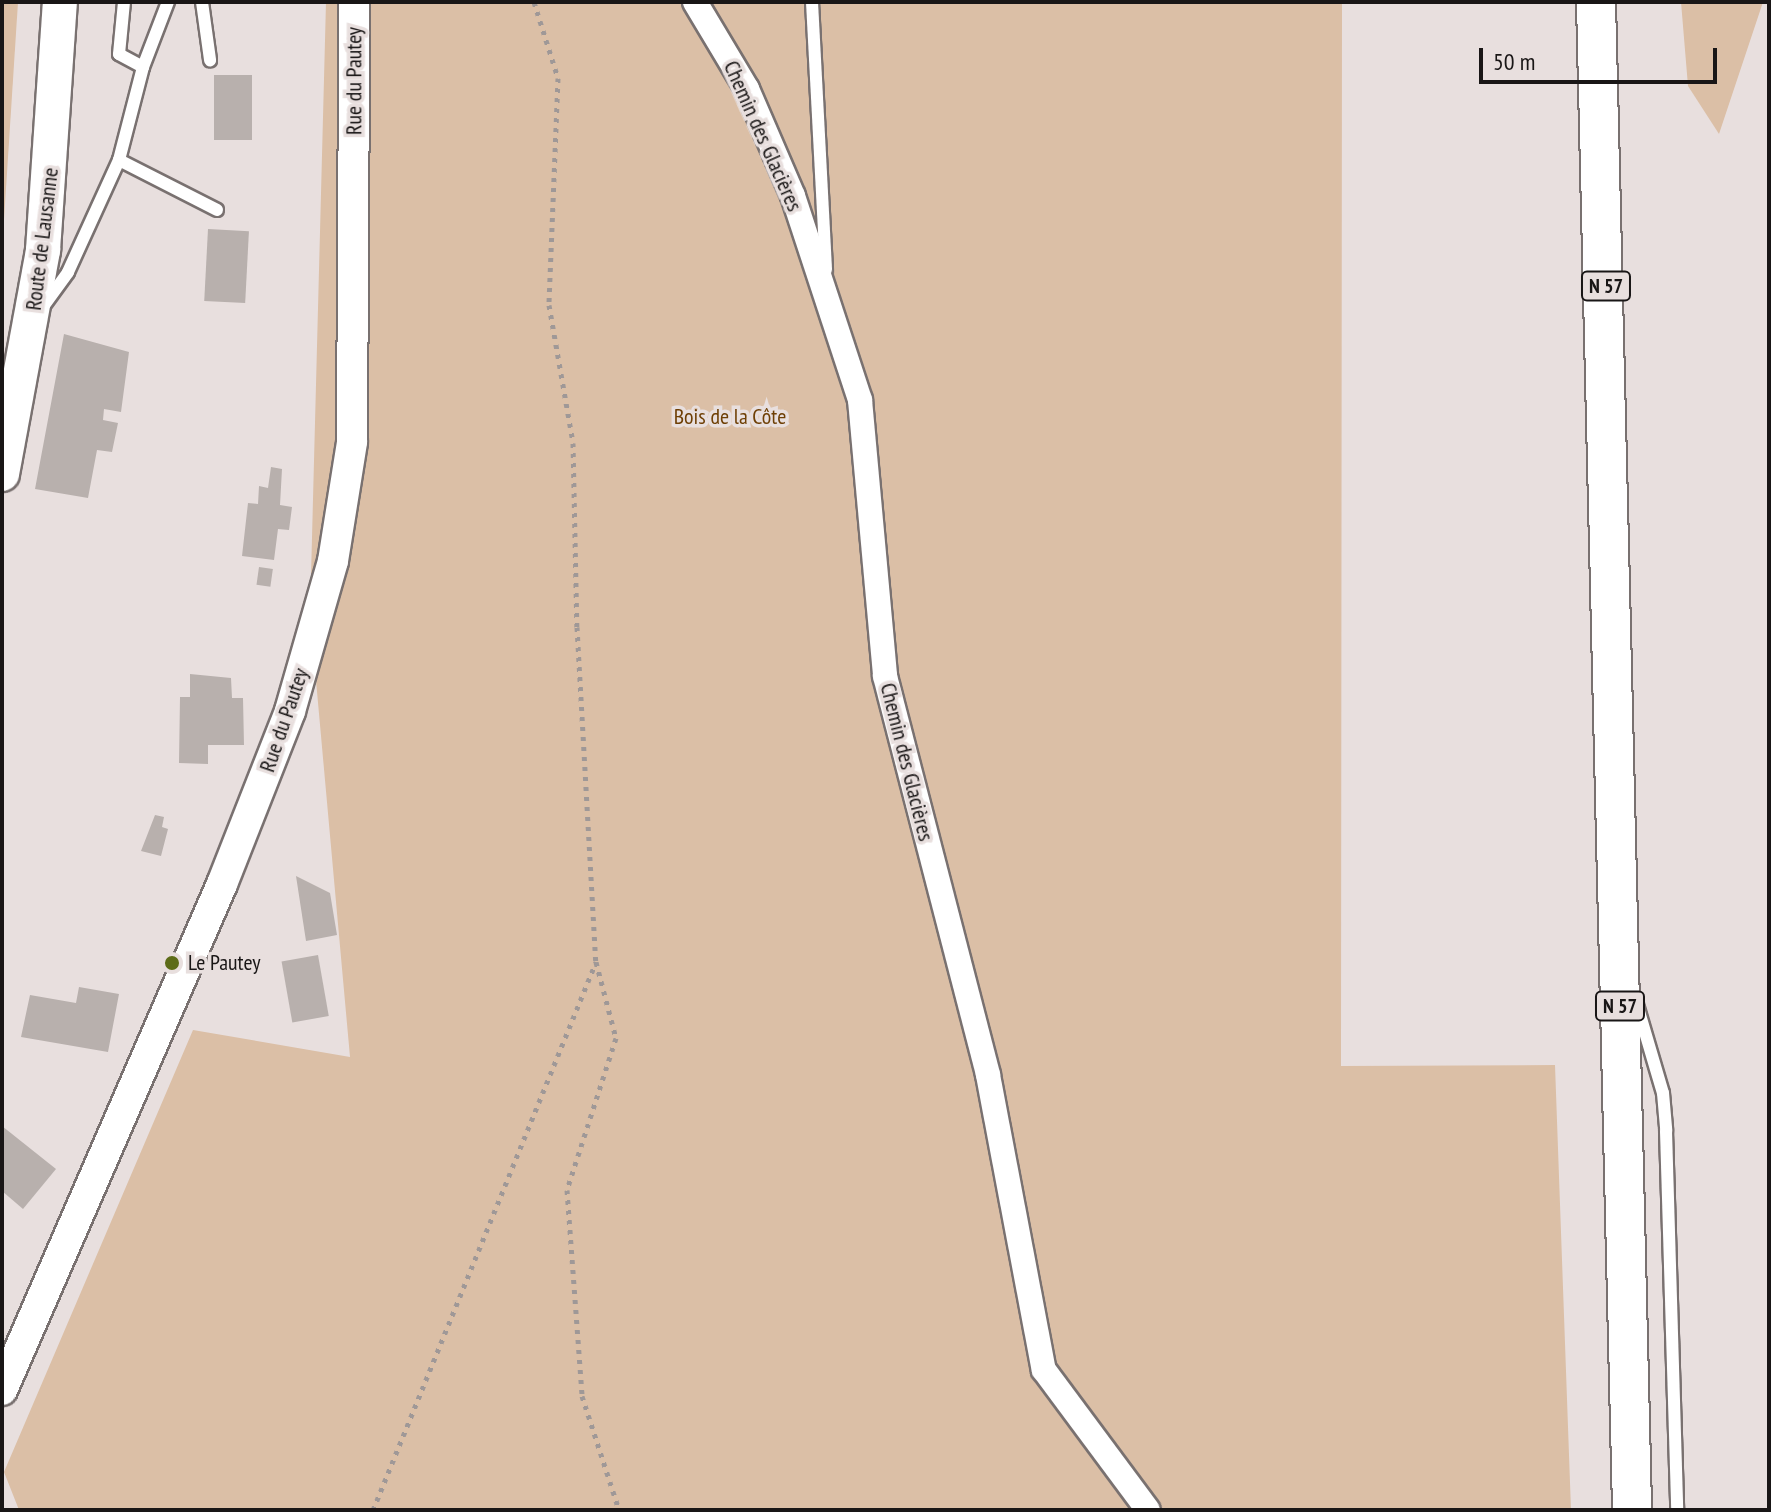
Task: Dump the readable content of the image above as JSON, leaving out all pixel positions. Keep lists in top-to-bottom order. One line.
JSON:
{"streets":{"main road":["Route de Lausanne","N 57"],"street":["Rue du Pautey","Chemin des Glacières"]},"parks":["Bois de la Côte"],"places":["Le Pautey"],"scale_bar":"50 m"}
